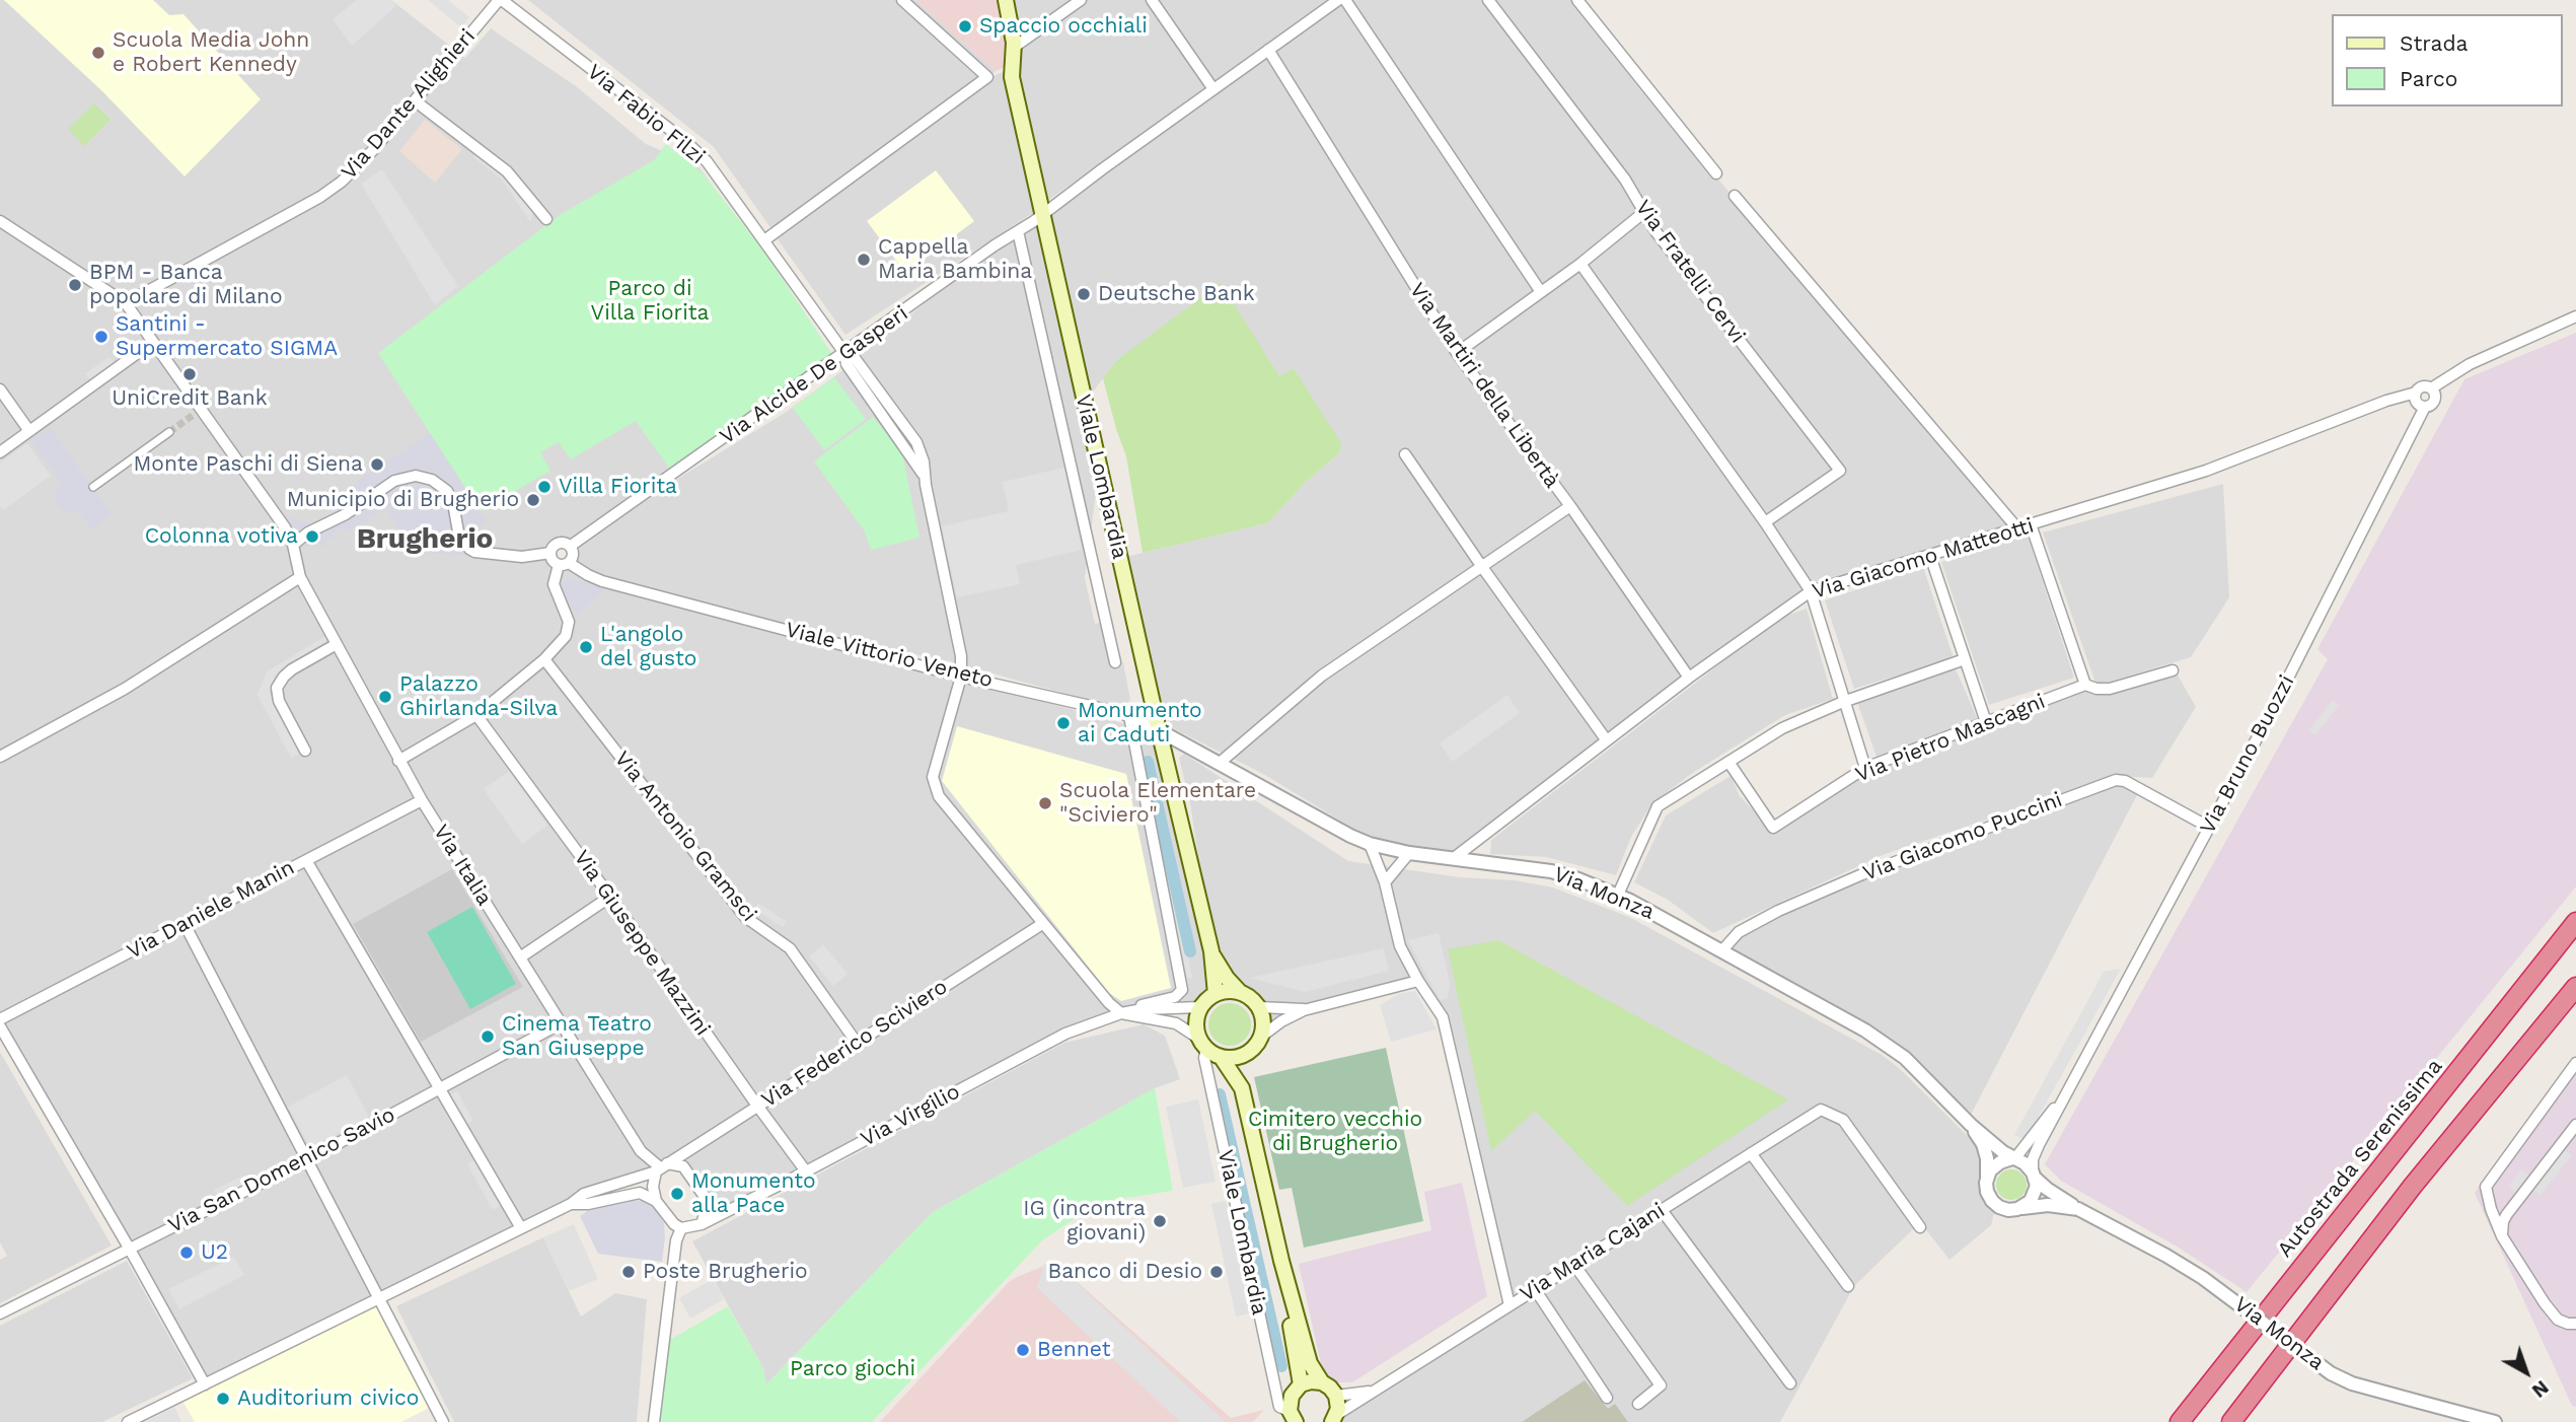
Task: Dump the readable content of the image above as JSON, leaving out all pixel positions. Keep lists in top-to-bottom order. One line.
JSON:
{"streets":{"highway":["Autostrada Serenissima"],"main road":["Viale Lombardia"],"street":["Via Dante Alighieri","Via Fabio Filzi","Via Fratelli Cervi","Via Alcide De Gasperi","Via Martiri della Libertà","Via Giacomo Matteotti","Viale Vittorio Veneto","Via Pietro Mascagni","Via Bruno Buozzi","Via Antonio Gramsci","Via Giacomo Puccini","Via Italia","Via Monza","Via Daniele Manin","Via Giuseppe Mazzini","Via Federico Sciviero","Via Virgilio","Via San Domenico Savio","Via Maria Cajani"]},"crossings":[["Via Dante Alighieri","Via Fabio Filzi"],["Via Dante Alighieri","Via Italia"],["Via Fabio Filzi","Via Alcide De Gasperi"],["Via Fabio Filzi","Viale Vittorio Veneto"],["Via Alcide De Gasperi","Via Martiri della Libertà"],["Via Alcide De Gasperi","Viale Lombardia"],["Via Alcide De Gasperi","Viale Vittorio Veneto"],["Via Martiri della Libertà","Via Giacomo Matteotti"],["Viale Lombardia","Viale Vittorio Veneto"],["Viale Lombardia","Via Monza"],["Viale Lombardia","Via Virgilio"],["Via Giacomo Matteotti","Via Bruno Buozzi"],["Via Giacomo Matteotti","Via Monza"],["Viale Vittorio Veneto","Via Monza"],["Via Bruno Buozzi","Via Giacomo Puccini"],["Via Bruno Buozzi","Via Monza"],["Via Antonio Gramsci","Via Federico Sciviero"],["Via Giacomo Puccini","Via Monza"],["Via Italia","Via Daniele Manin"],["Via Italia","Via Federico Sciviero"],["Via Italia","Via Virgilio"],["Via Italia","Via San Domenico Savio"],["Via Giuseppe Mazzini","Via Federico Sciviero"],["Via Giuseppe Mazzini","Via Virgilio"],["Via Federico Sciviero","Via Virgilio"]],"districts":["Brugherio"],"parks":["Parco di Villa Fiorita","Cimitero vecchio di Brugherio","Parco giochi"],"places":["Spaccio occhiali","Scuola Media John e Robert Kennedy","Cappella Maria Bambina","BPM - Banca popolare di Milano","Deutsche Bank","Santini - Supermercato SIGMA","UniCredit Bank","Monte Paschi di Siena","Villa Fiorita","Municipio di Brugherio","Colonna votiva","L'angolo del gusto","Palazzo Ghirlanda-Silva","Monumento ai Caduti","Scuola Elementare \"Sciviero\"","Cinema Teatro San Giuseppe","Monumento alla Pace","IG (incontra giovani)","U2","Poste Brugherio","Banco di Desio","Bennet","Auditorium civico"],"legend":["Strada","Parco"],"north":"bottom right"}
